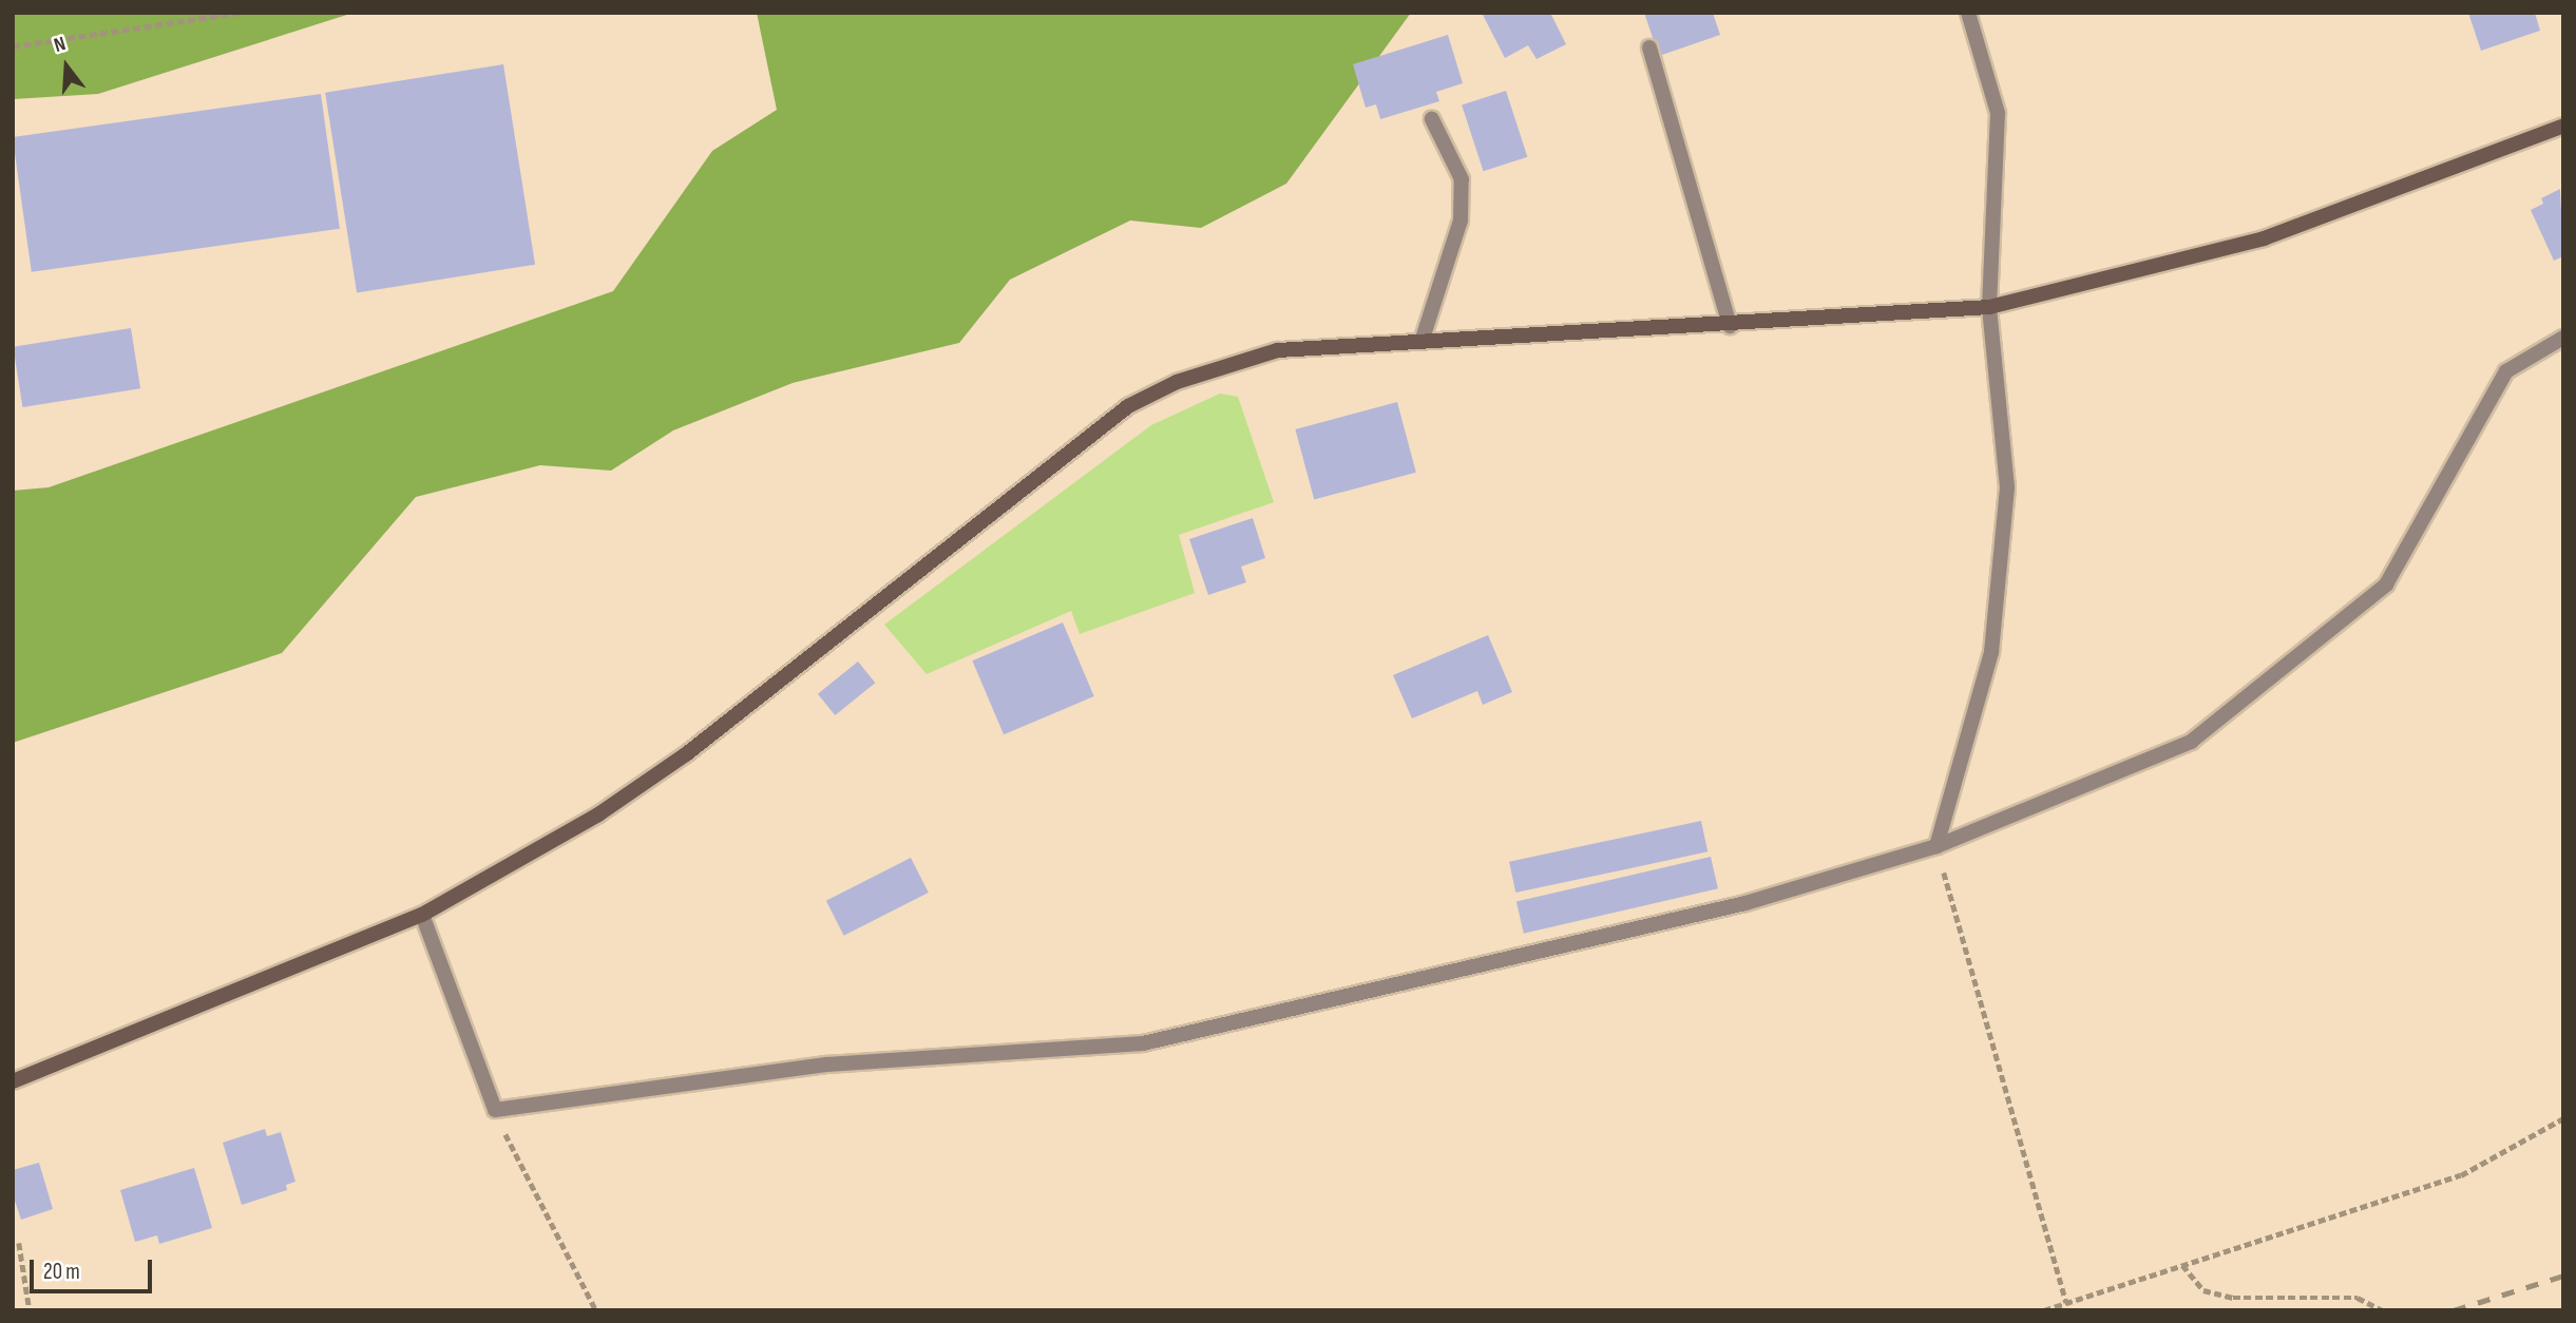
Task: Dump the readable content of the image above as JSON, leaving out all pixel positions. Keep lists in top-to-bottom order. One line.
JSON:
{"scale_bar":"20 m","north":"top"}
